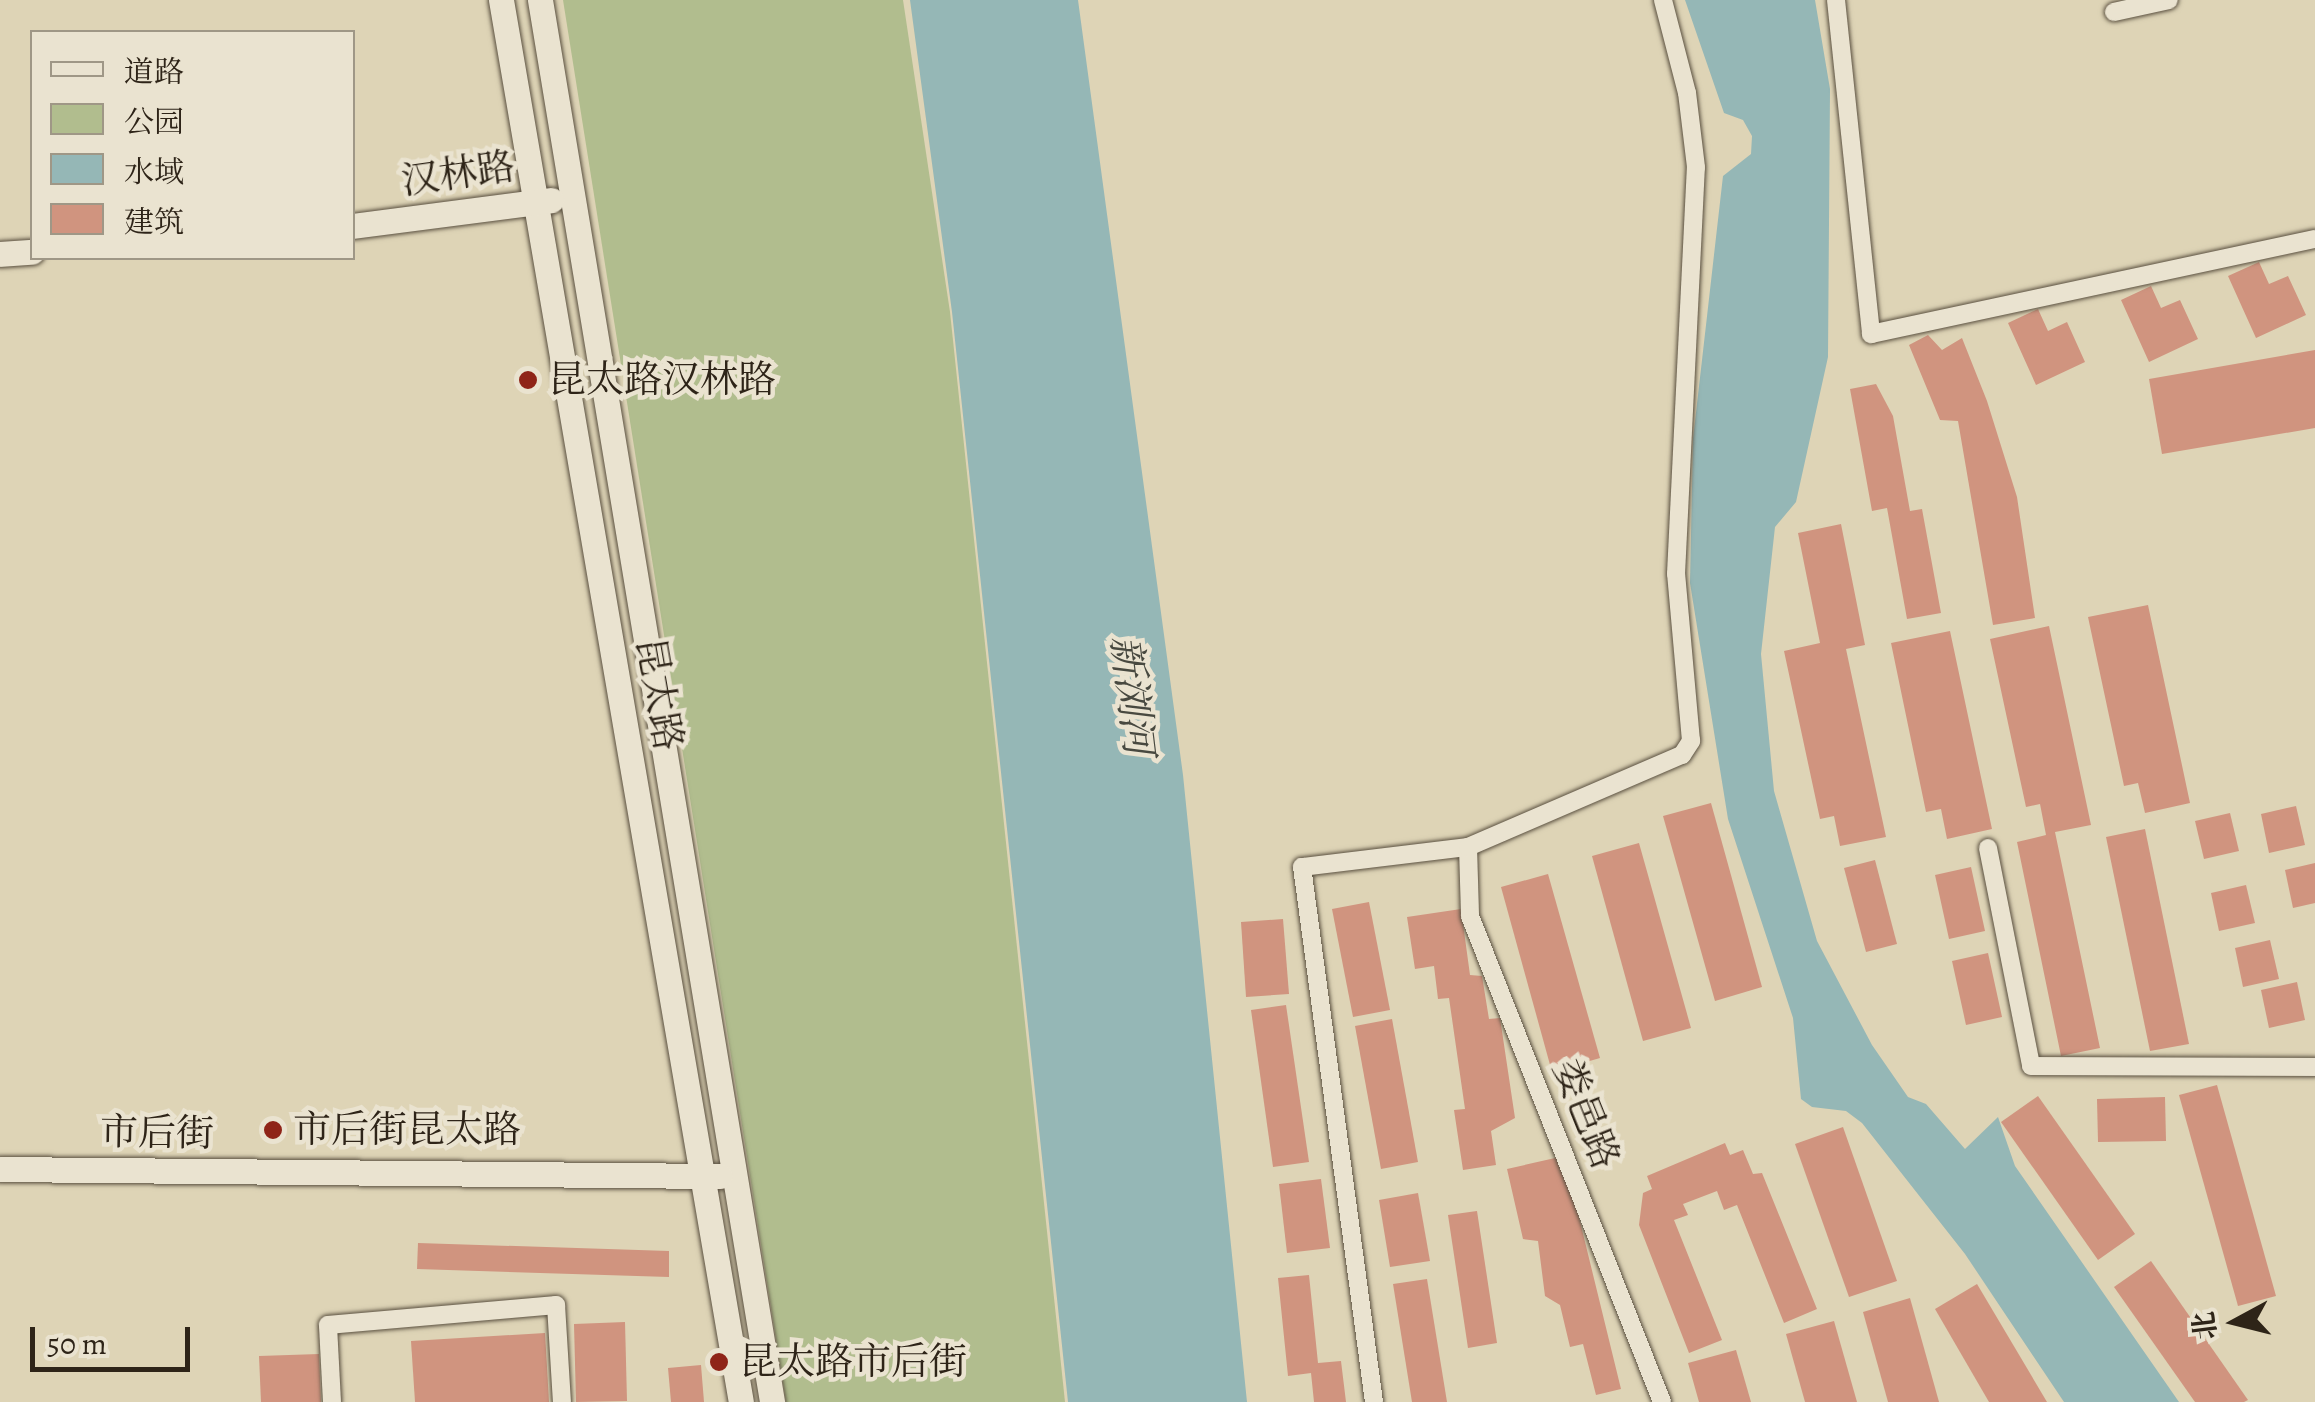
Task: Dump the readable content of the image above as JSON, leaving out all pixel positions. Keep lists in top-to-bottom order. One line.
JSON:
{"streets":{"main road":["汉林路","昆太路","市后街"],"street":["娄邑路"]},"crossings":[["汉林路","昆太路"],["昆太路","市后街"]],"water":["新浏河"],"places":["昆太路汉林路","市后街昆太路","昆太路市后街"],"legend":["道路","公园","水域","建筑"],"scale_bar":"50 m","north":"left"}
